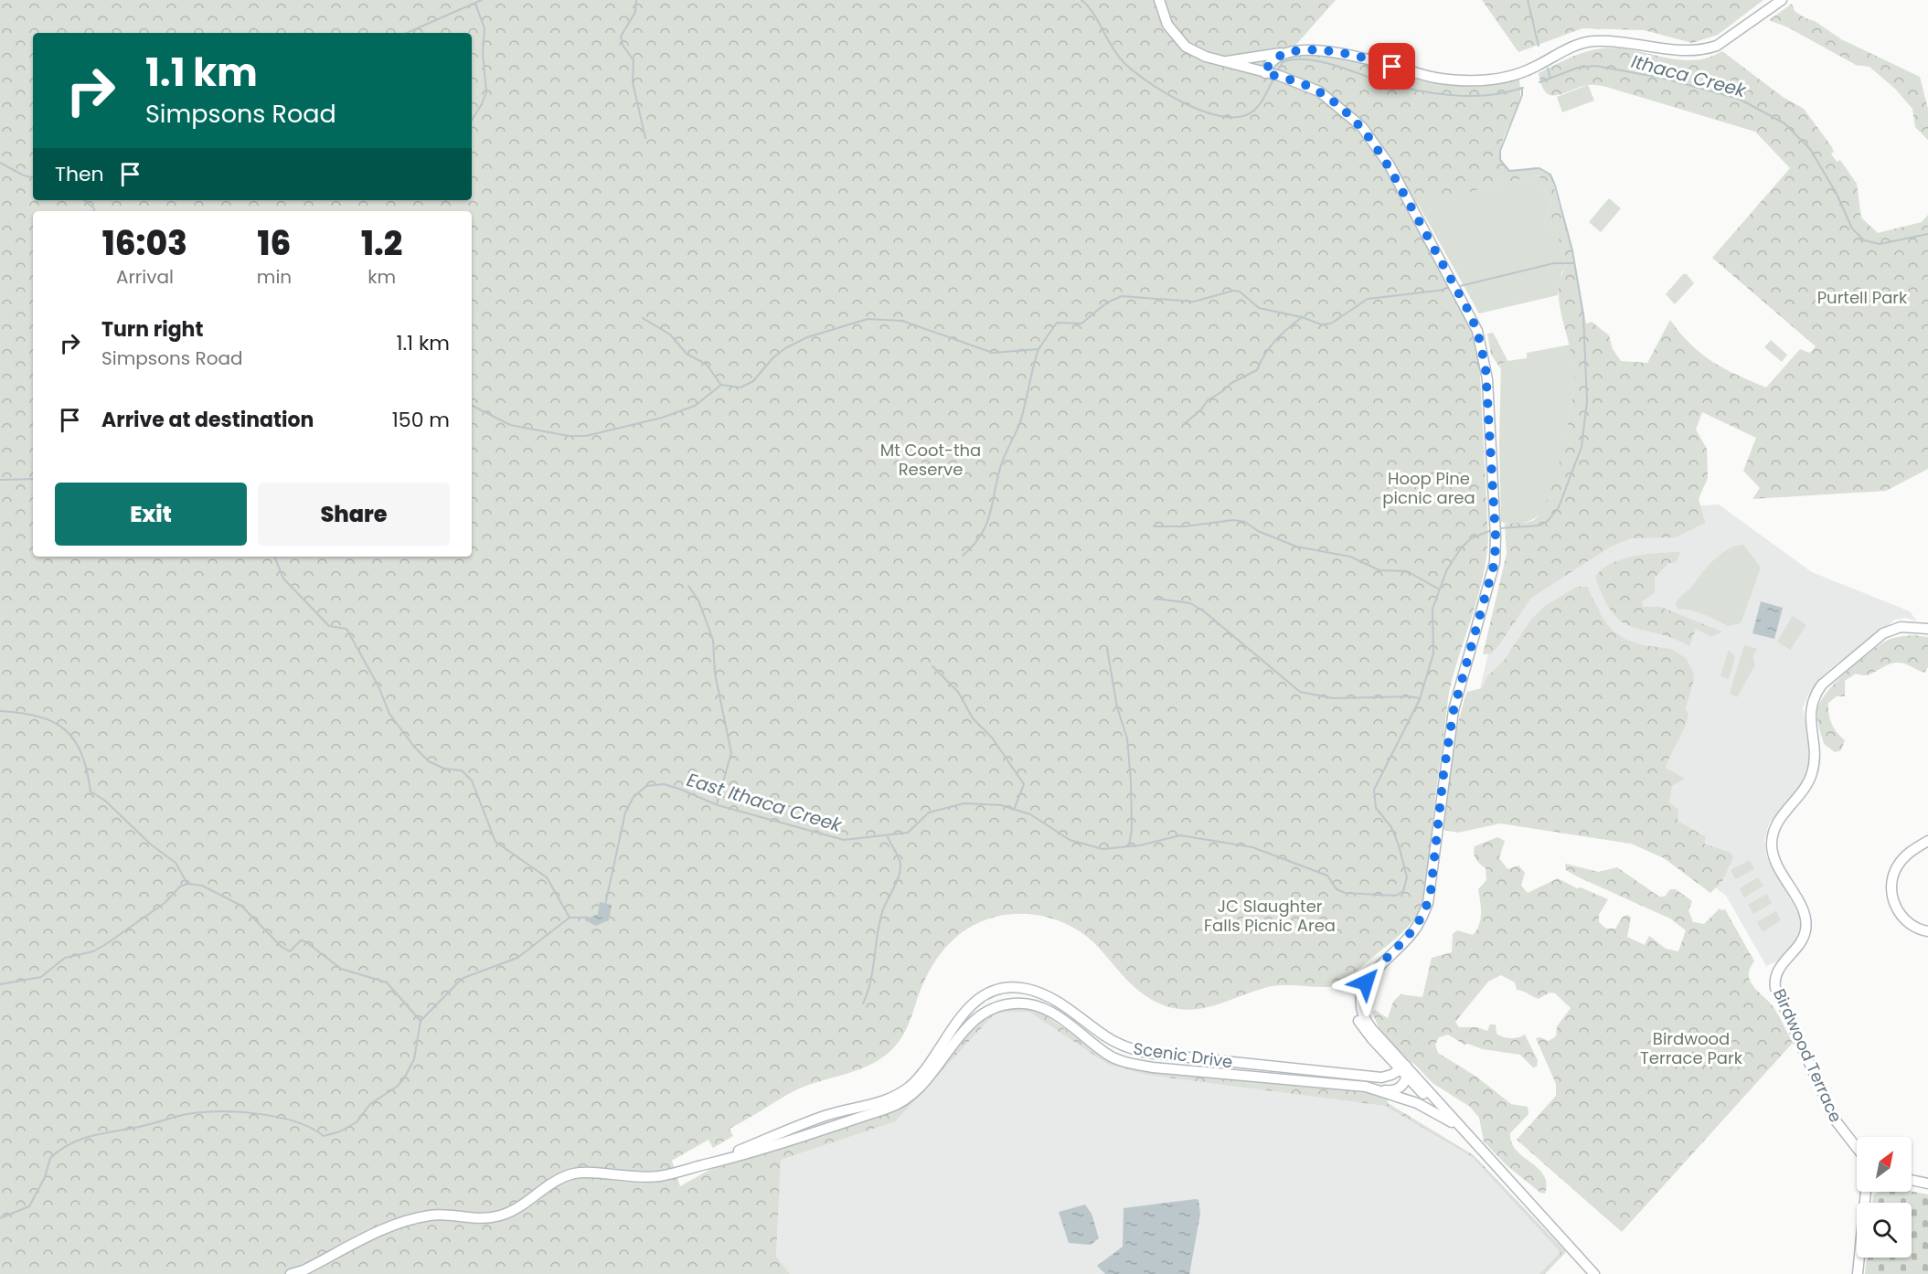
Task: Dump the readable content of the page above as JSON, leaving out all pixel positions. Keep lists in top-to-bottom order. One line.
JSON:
{"streets":{"main road":["Scenic Drive","Birdwood Terrace"]},"water":["Ithaca Creek","East Ithaca Creek"],"parks":["Purtell Park","Mt Coot-tha Reserve","Hoop Pine picnic area","JC Slaughter Falls Picnic Area","Birdwood Terrace Park"],"north":"top right","page":{"turn":["1.1 km","Simpsons Road"],"then":"Then","eta":["16:03","Arrival","16","min","1.2","km"],"list":[{"name":"Turn right","note":"Simpsons Road","value":"1.1 km"},{"name":"Arrive at destination","value":"150 m"}],"buttons":["Exit","Share"]}}
